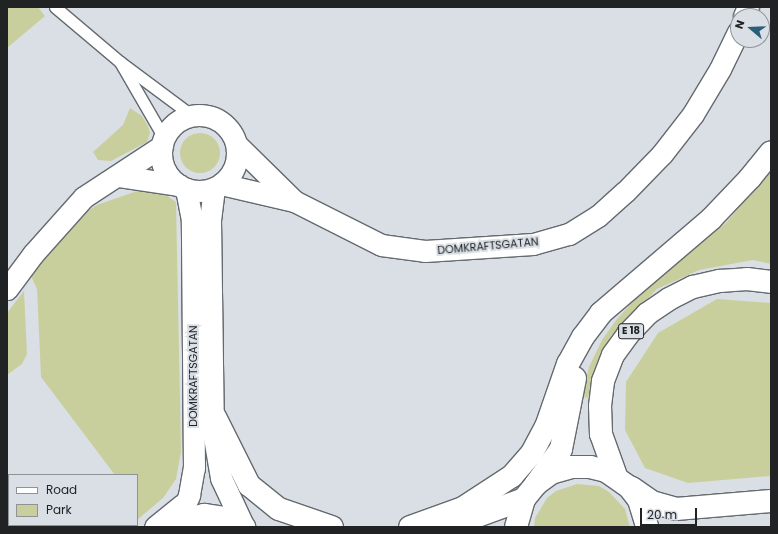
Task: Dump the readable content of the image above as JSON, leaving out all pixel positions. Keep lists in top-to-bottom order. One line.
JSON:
{"streets":{"main road":["E 18"],"street":["DOMKRAFTSGATAN"]},"legend":["Road","Park"],"scale_bar":"20 m","north":"left"}
